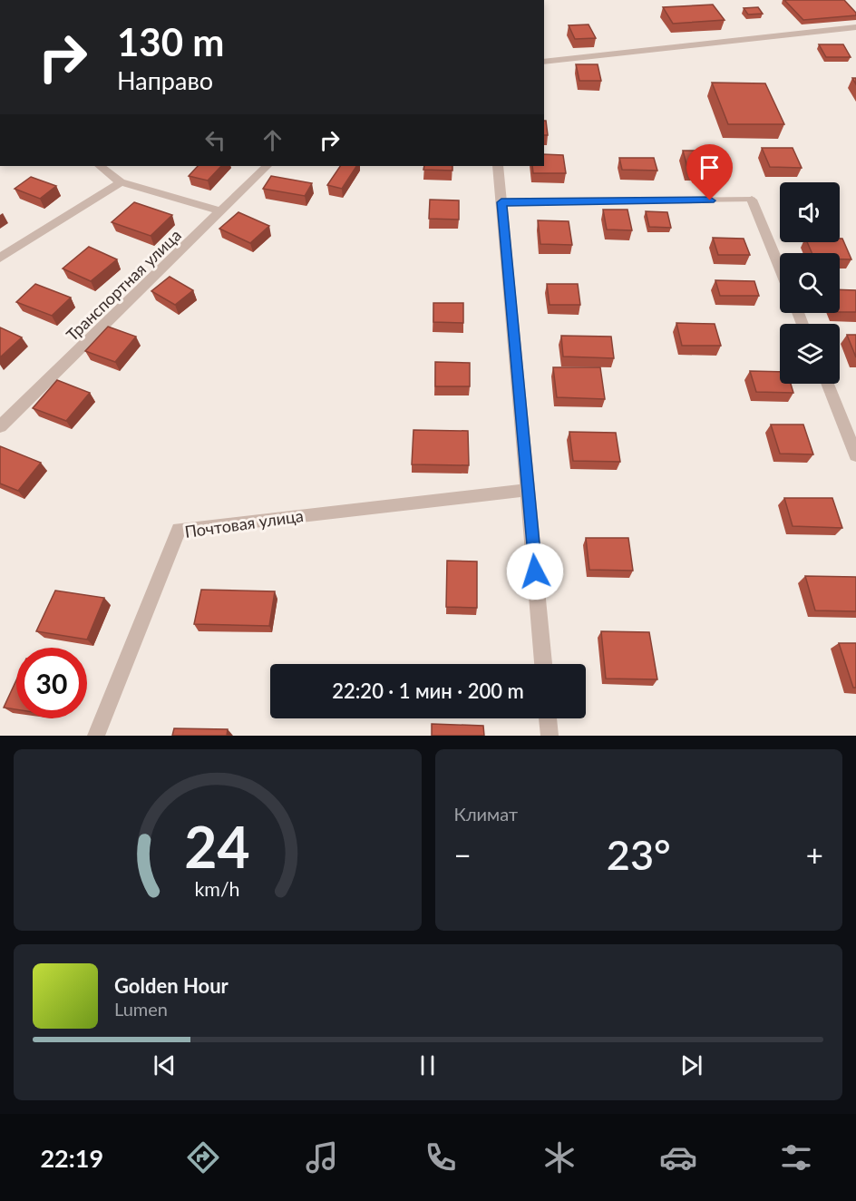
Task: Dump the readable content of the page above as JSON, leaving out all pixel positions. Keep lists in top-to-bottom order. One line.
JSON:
{"streets":{"street":["Транспортная улица","Почтовая улица"]},"page":{"turn":["130 m","Направо"],"limit":"30","trip":"22:20 · 1 мин · 200 m","tile":"Климат","heat":["−","23°","+"],"song":["Golden Hour","Lumen"],"tabs":"22:19","gauge":["24","km/h"]}}
